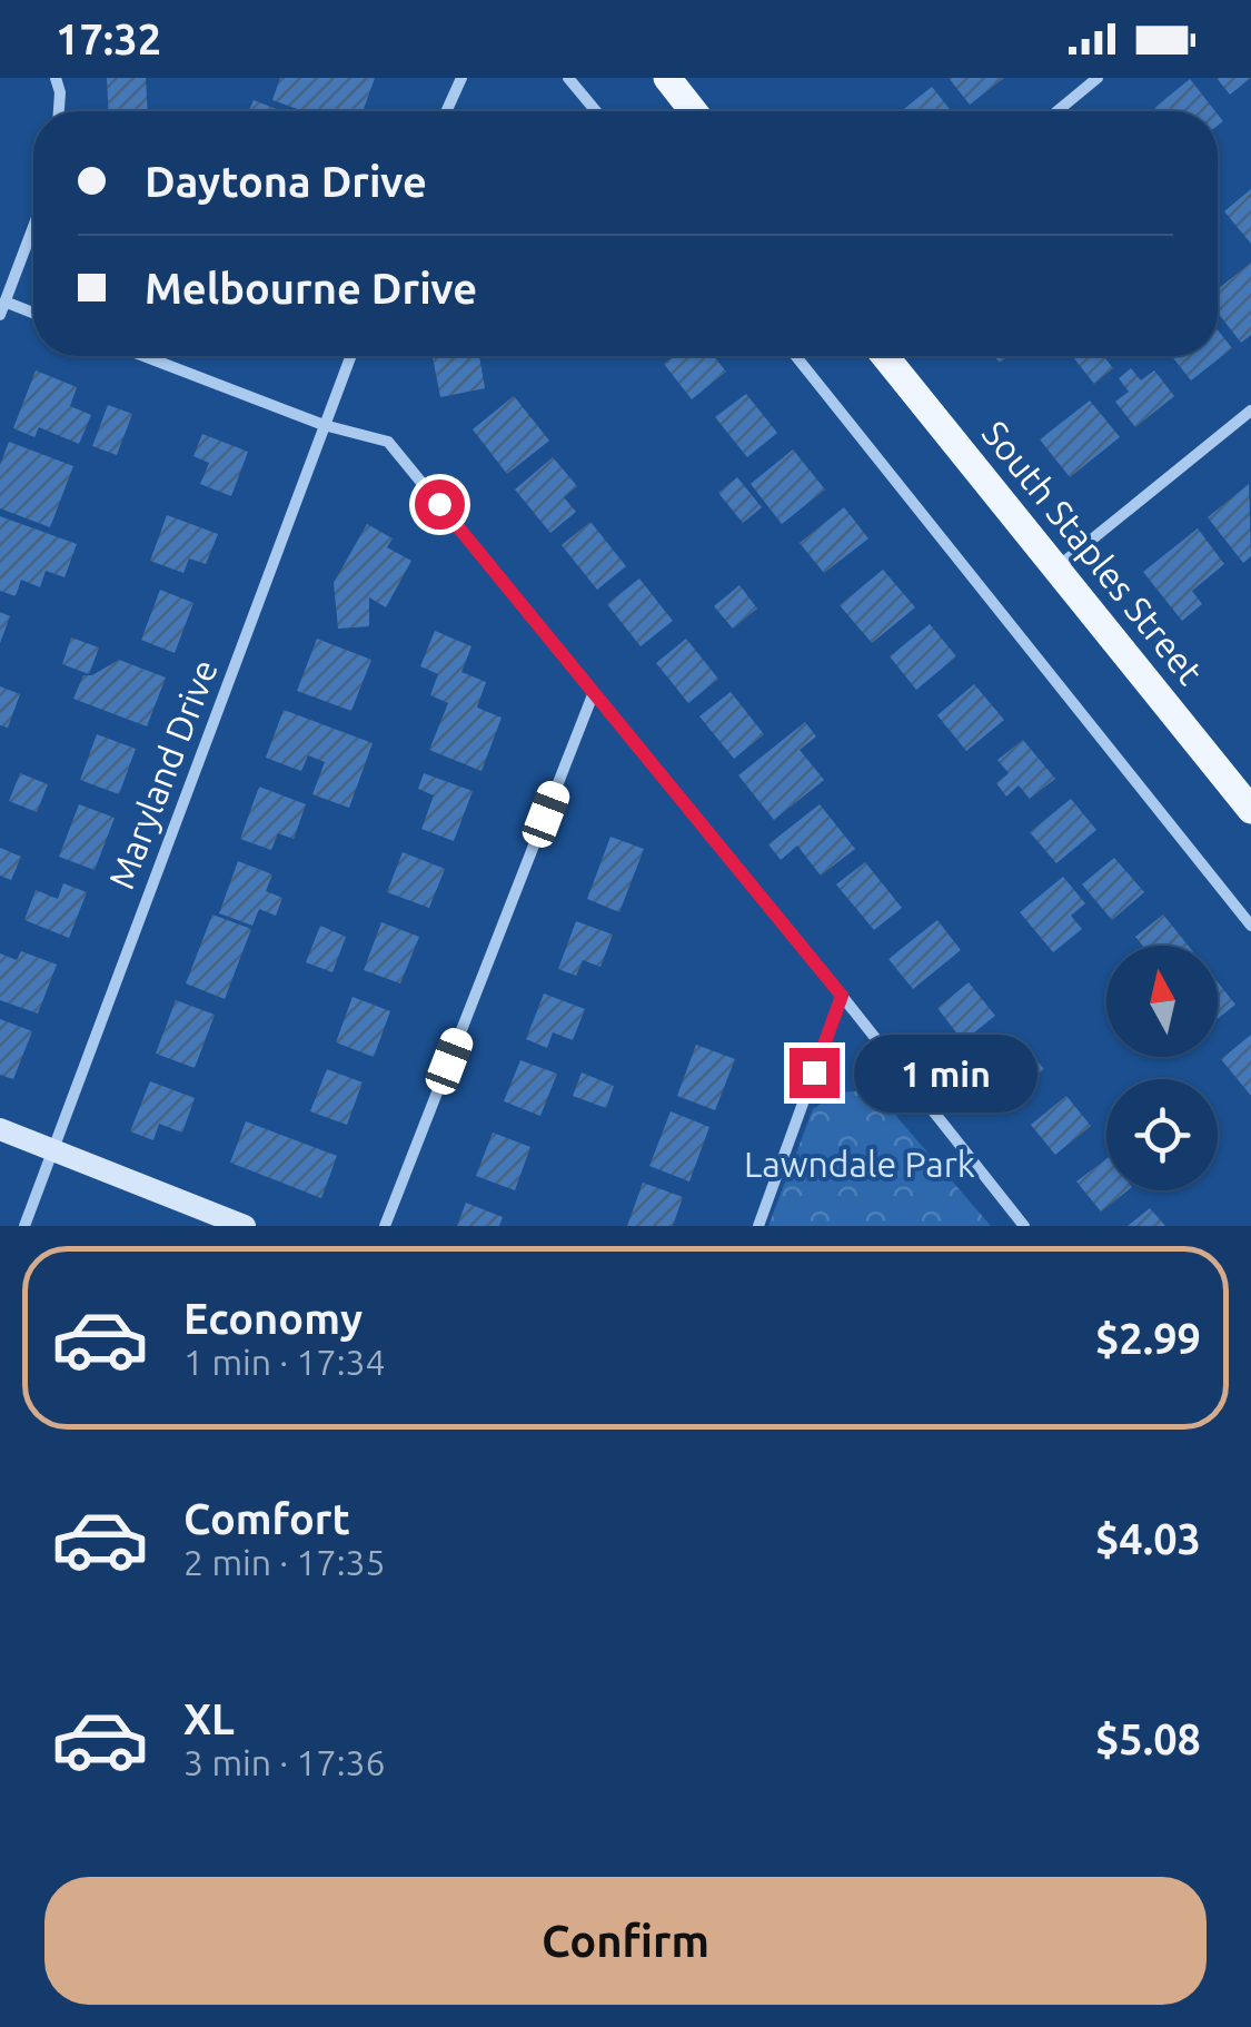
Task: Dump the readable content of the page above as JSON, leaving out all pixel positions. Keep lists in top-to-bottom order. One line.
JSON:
{"streets":{"main road":["South Staples Street"],"street":["Maryland Drive"]},"parks":["Lawndale Park"],"north":"top","page":{"status":"17:32","banner":["Daytona Drive","Melbourne Drive"],"bubble":"1 min","list":[{"name":"Economy","note":"1 min · 17:34","value":"$2.99"},{"name":"Comfort","note":"2 min · 17:35","value":"$4.03"},{"name":"XL","note":"3 min · 17:36","value":"$5.08"}],"buttons":"Confirm"}}
